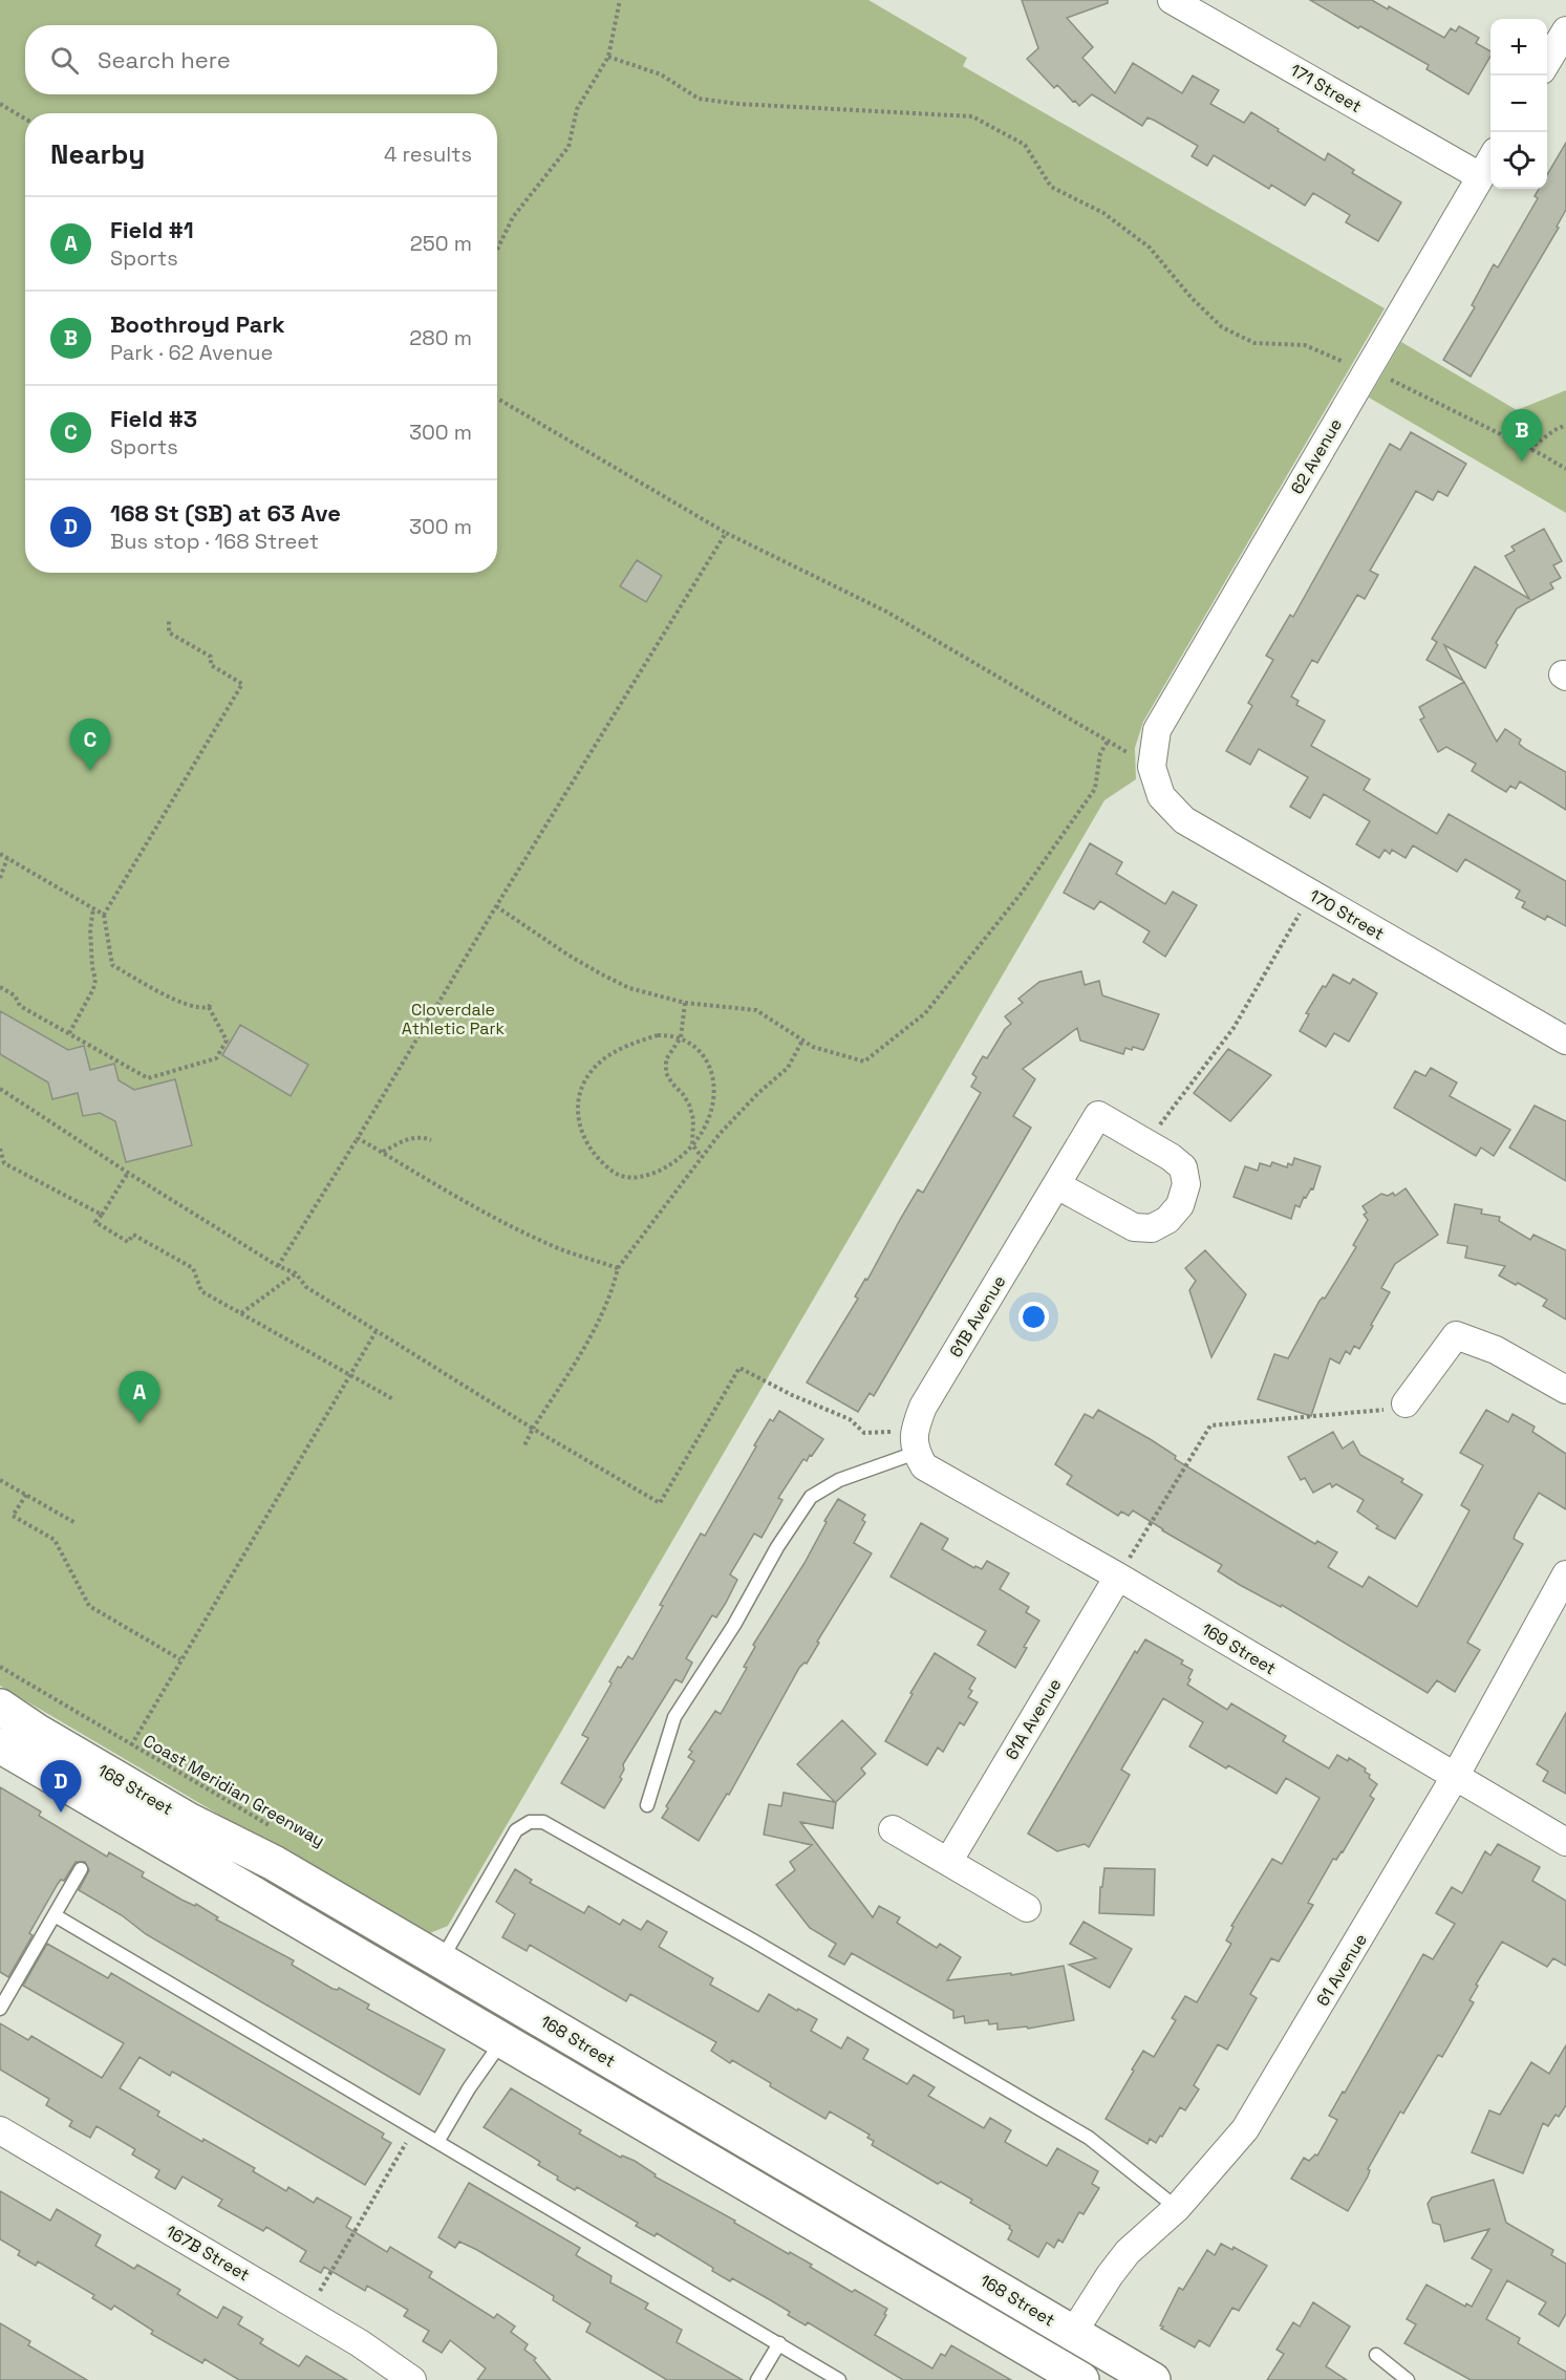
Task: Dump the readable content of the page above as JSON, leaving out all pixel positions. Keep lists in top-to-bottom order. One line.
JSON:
{"streets":{"main road":["168 Street"],"street":["171 Street","62 Avenue","170 Street","61B Avenue","169 Street","61A Avenue","61 Avenue","167B Street"],"path":["Coast Meridian Greenway"]},"crossings":[["171 Street","62 Avenue"],["62 Avenue","170 Street"],["61B Avenue","169 Street"],["169 Street","61A Avenue"],["169 Street","61 Avenue"],["168 Street","61 Avenue"]],"parks":["Cloverdale Athletic Park"],"page":{"map_buttons":["+","−"],"search":"Search here","heading":["Nearby","4 results"],"list":[{"mark":"A","name":"Field #1","note":"Sports","value":"250 m"},{"mark":"B","name":"Boothroyd Park","note":"Park · 62 Avenue","value":"280 m"},{"mark":"C","name":"Field #3","note":"Sports","value":"300 m"},{"mark":"D","name":"168 St (SB) at 63 Ave","note":"Bus stop · 168 Street","value":"300 m"}],"pins":["B","C","A","D"]}}
